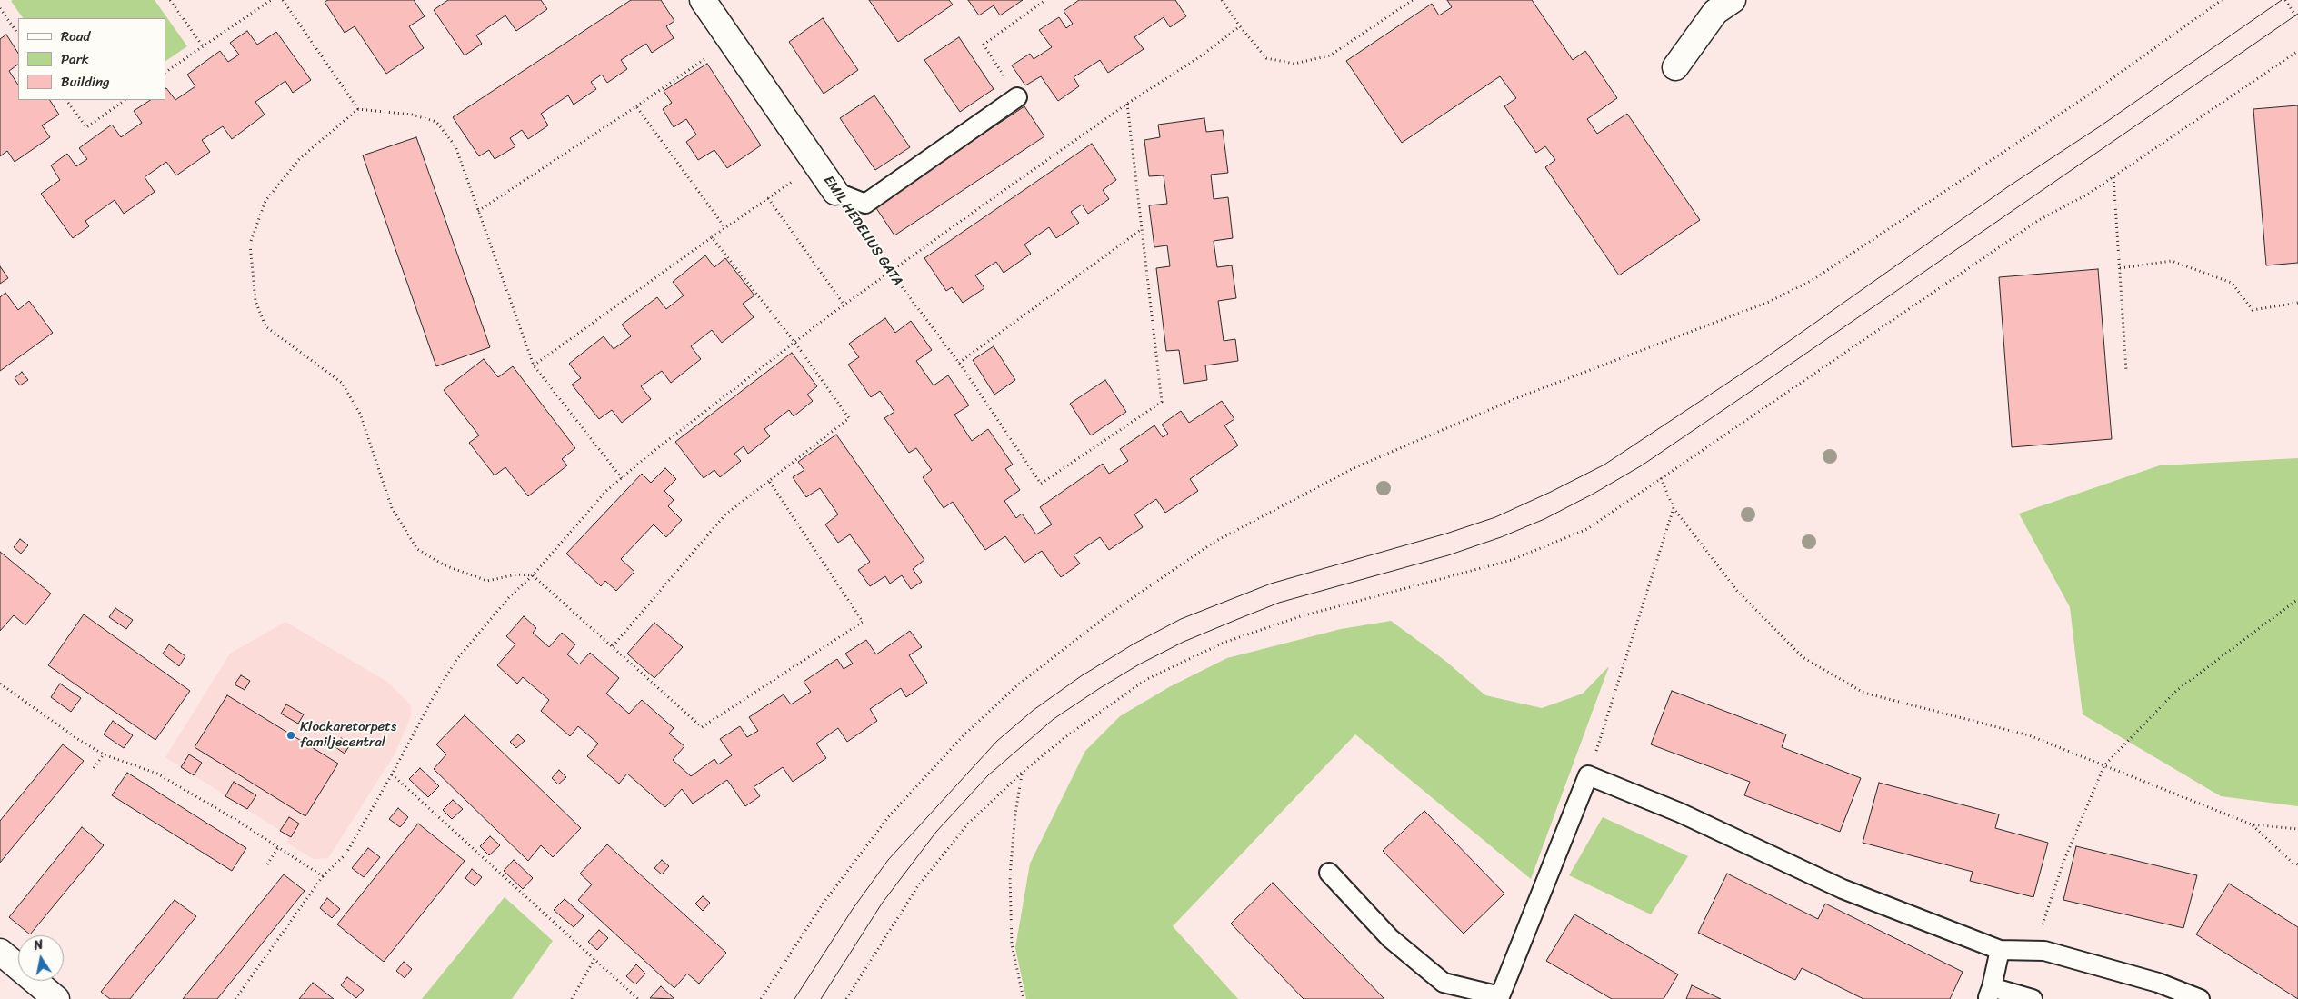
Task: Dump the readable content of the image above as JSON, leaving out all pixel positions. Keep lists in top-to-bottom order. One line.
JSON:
{"streets":{"street":["EMIL HEDELIUS GATA"]},"places":["Klockaretorpets familjecentral"],"legend":["Road","Park","Building"],"north":"top"}
